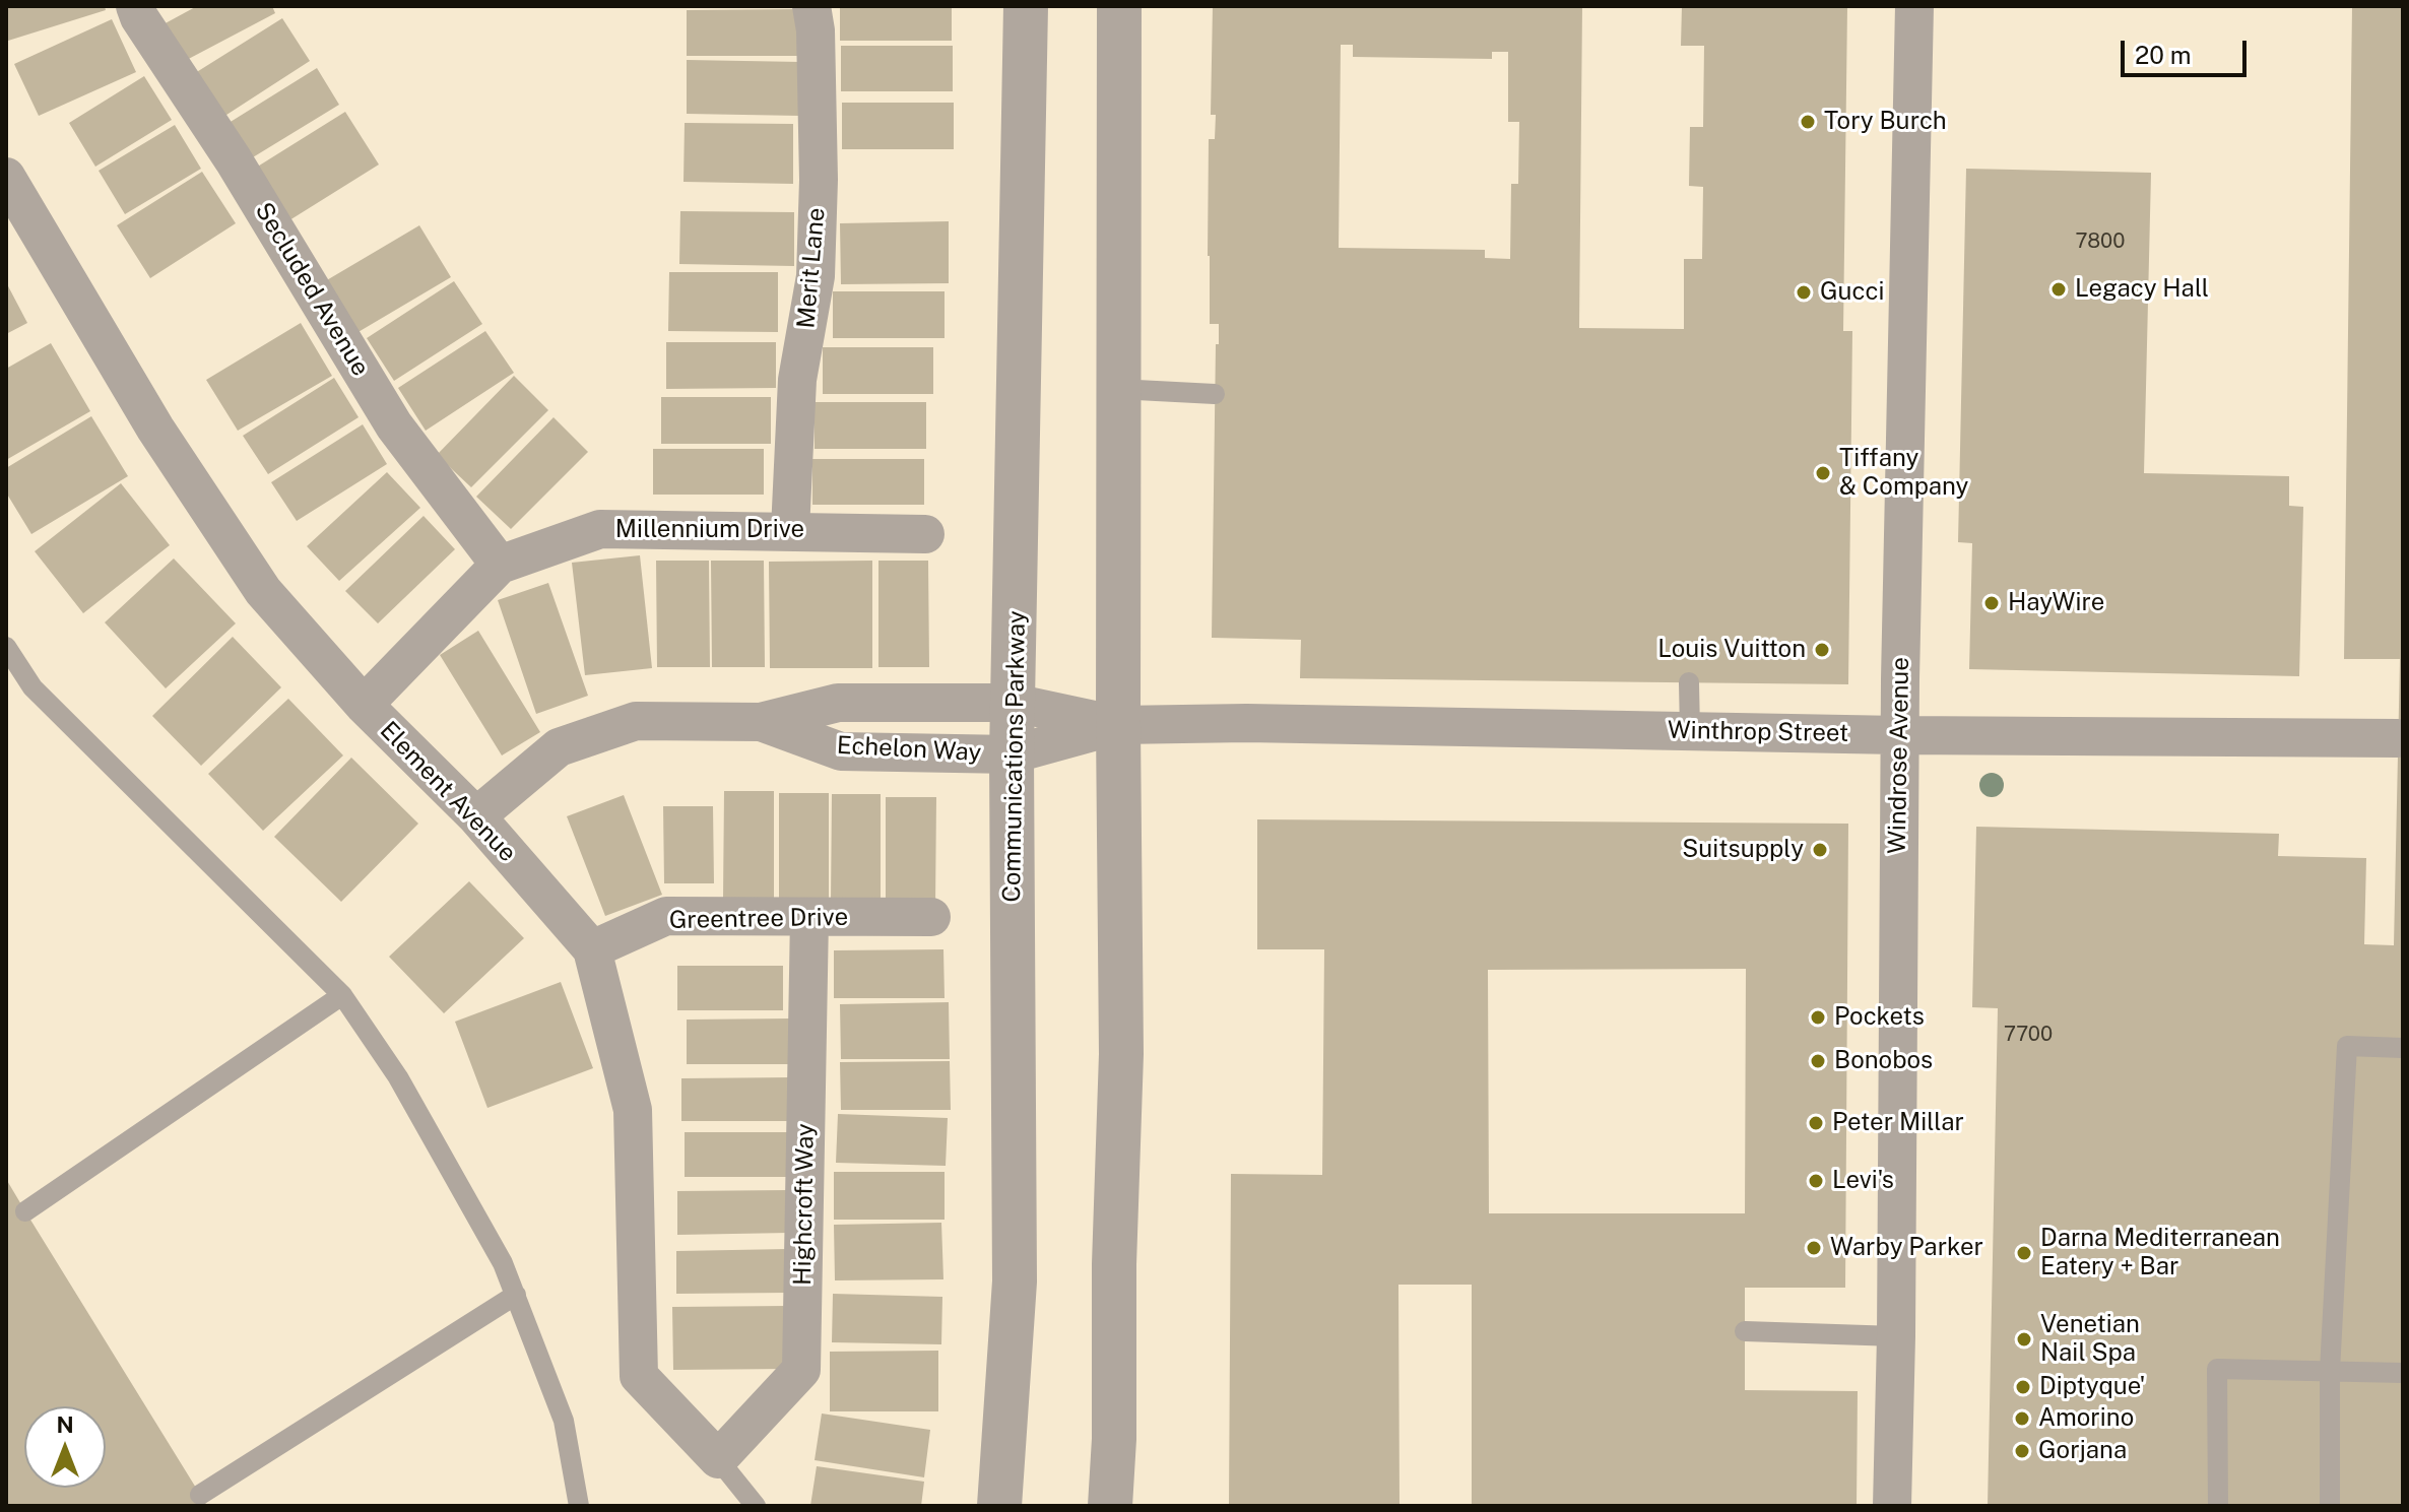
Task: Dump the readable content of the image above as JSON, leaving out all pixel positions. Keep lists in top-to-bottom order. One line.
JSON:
{"streets":{"street":["Merit Lane","Secluded Avenue","Millennium Drive","Winthrop Street","Echelon Way","Windrose Avenue","Communications Parkway","Element Avenue","Greentree Drive","Highcroft Way"]},"crossings":[["Merit Lane","Millennium Drive"],["Secluded Avenue","Millennium Drive"],["Millennium Drive","Element Avenue"],["Winthrop Street","Echelon Way"],["Winthrop Street","Windrose Avenue"],["Winthrop Street","Communications Parkway"],["Echelon Way","Communications Parkway"],["Echelon Way","Element Avenue"],["Element Avenue","Greentree Drive"],["Element Avenue","Highcroft Way"],["Greentree Drive","Highcroft Way"]],"places":["Tory Burch","Legacy Hall","Gucci","Tiffany & Company","HayWire","Louis Vuitton","Suitsupply","Pockets","Bonobos","Peter Millar","Levi's","Warby Parker","Darna Mediterranean Eatery + Bar","Venetian Nail Spa","Diptyque'","Amorino","Gorjana"],"house_numbers":["7800","7700"],"scale_bar":"20 m","north":"top"}
